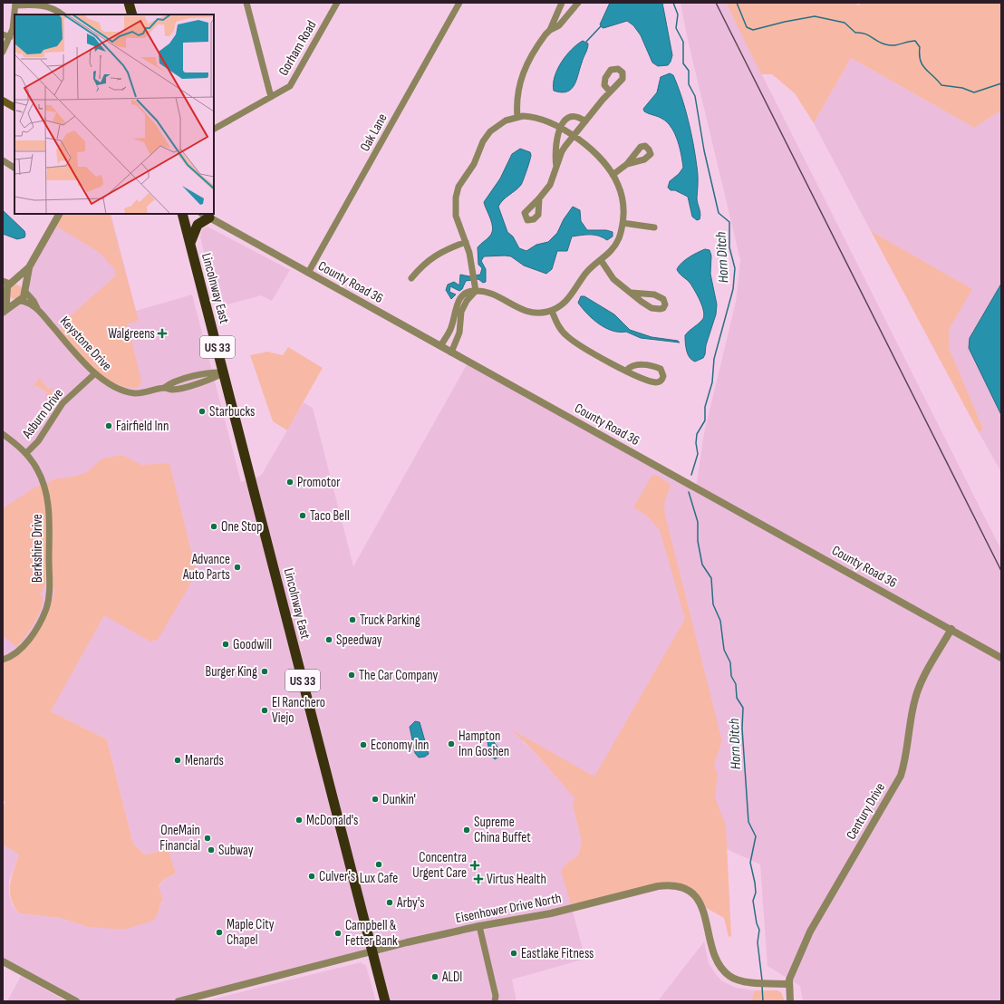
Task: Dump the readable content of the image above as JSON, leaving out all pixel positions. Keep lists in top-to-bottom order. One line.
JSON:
{"streets":{"highway":["Lincolnway East","US 33"],"street":["Gorham Road","Oak Lane","County Road 36","Keystone Drive","Asburn Drive","Berkshire Drive","Century Drive","Eisenhower Drive North"]},"crossings":[["Oak Lane","County Road 36"],["County Road 36","Century Drive"],["Lincolnway East","Keystone Drive"],["Lincolnway East","Eisenhower Drive North"],["Keystone Drive","Asburn Drive"],["Asburn Drive","Berkshire Drive"],["Century Drive","Eisenhower Drive North"]],"water":["Horn Ditch"],"places":{"health":["Walgreens","Concentra Urgent Care","Virtus Health"],"other":["Starbucks","Fairfield Inn","Promotor","Taco Bell","One Stop","Advance Auto Parts","Truck Parking","Speedway","Goodwill","Burger King","The Car Company","El Ranchero Viejo","Hampton Inn Goshen","Economy Inn","Menards","Dunkin'","McDonald's","Supreme China Buffet","OneMain Financial","Subway","Lux Cafe","Culver's","Arby's","Maple City Chapel","Campbell & Fetter Bank","Eastlake Fitness","ALDI"]}}
